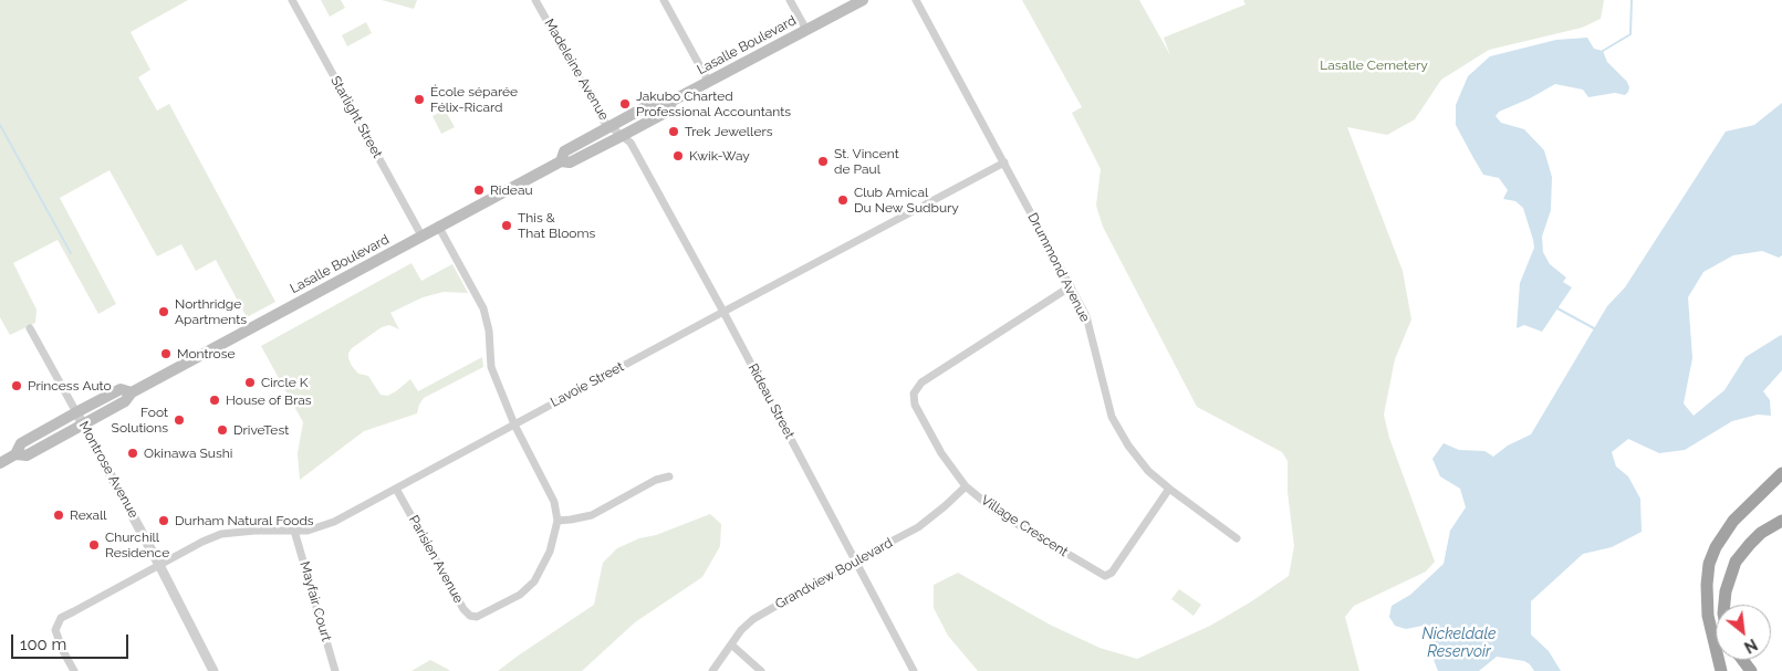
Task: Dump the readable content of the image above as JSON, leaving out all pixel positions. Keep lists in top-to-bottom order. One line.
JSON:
{"streets":{"main road":["Lasalle Boulevard"],"street":["Madeleine Avenue","Starlight Street","Drummond Avenue","Lavoie Street","Rideau Street","Montrose Avenue","Village Crescent","Parisien Avenue","Grandview Boulevard","Mayfair Court"]},"crossings":[["Lasalle Boulevard","Madeleine Avenue"],["Lasalle Boulevard","Starlight Street"],["Lasalle Boulevard","Rideau Street"],["Lasalle Boulevard","Montrose Avenue"],["Lasalle Boulevard","Parisien Avenue"],["Madeleine Avenue","Rideau Street"],["Drummond Avenue","Lavoie Street"],["Drummond Avenue","Village Crescent"],["Lavoie Street","Rideau Street"],["Lavoie Street","Montrose Avenue"],["Lavoie Street","Parisien Avenue"],["Lavoie Street","Mayfair Court"],["Rideau Street","Grandview Boulevard"],["Village Crescent","Grandview Boulevard"]],"water":["Nickeldale Reservoir"],"parks":["Lasalle Cemetery"],"places":["École séparée Félix-Ricard","Jakubo Charted Professional Accountants","Trek Jewellers","Kwik-Way","St. Vincent de Paul","Rideau","Club Amical Du New Sudbury","This & That Blooms","Northridge Apartments","Montrose","Circle K","Princess Auto","House of Bras","Foot Solutions","DriveTest","Okinawa Sushi","Rexall","Durham Natural Foods","Churchill Residence"],"scale_bar":"100 m","north":"bottom right"}
